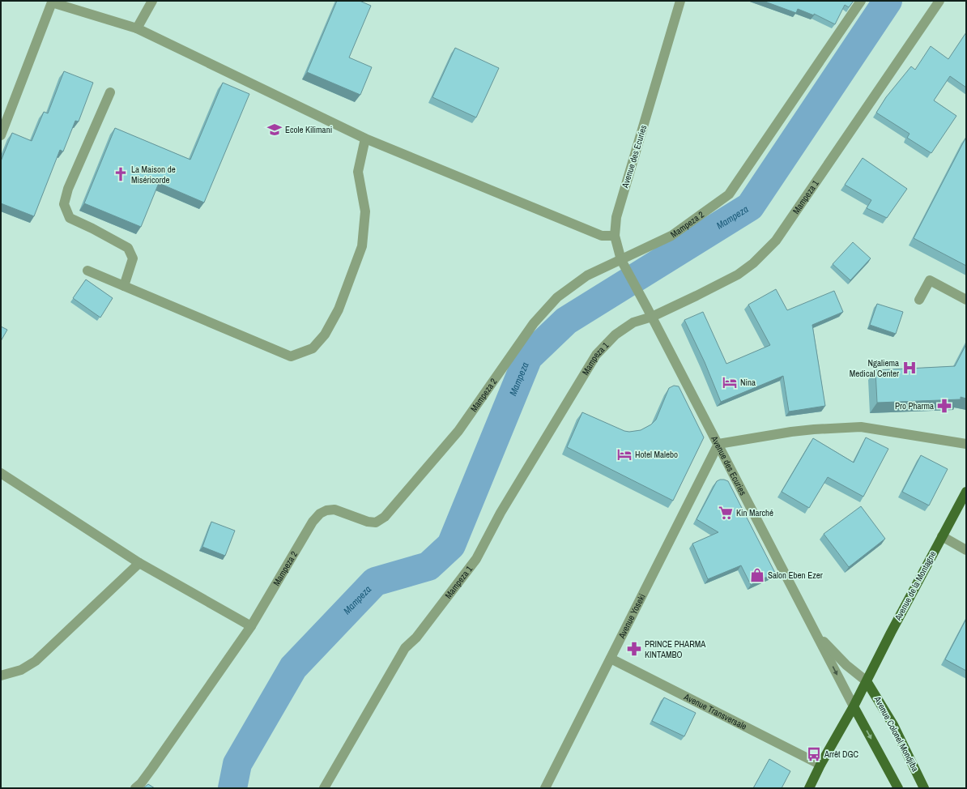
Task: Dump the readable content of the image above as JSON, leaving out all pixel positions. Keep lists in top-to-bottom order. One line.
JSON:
{"streets":{"main road":["Avenue de la Montagne","Avenue Colonel Mondjiba"],"street":["Avenue des Ecuries","Mampeza 1","Mampeza 2","Avenue Yoseki","Avenue Transversale"]},"crossings":[["Avenue des Ecuries","Mampeza 1"],["Avenue des Ecuries","Mampeza 2"],["Avenue des Ecuries","Avenue de la Montagne"],["Avenue des Ecuries","Avenue Yoseki"],["Avenue des Ecuries","Avenue Colonel Mondjiba"],["Avenue de la Montagne","Avenue Transversale"],["Avenue de la Montagne","Avenue Colonel Mondjiba"],["Avenue Yoseki","Avenue Transversale"]],"water":["Mampeza"],"places":{"school or university":["Ecole Kilimani"],"church":["La Maison de Miséricorde"],"hospital":["Ngaliema Medical Center"],"hotel":["Nina","Hotel Malebo"],"pharmacy":["Pro Pharma","PRINCE PHARMA KINTAMBO"],"supermarket":["Kin Marché"],"shop":["Salon Eben Ezer"],"bus stop":["Arrêt DGC"]}}
